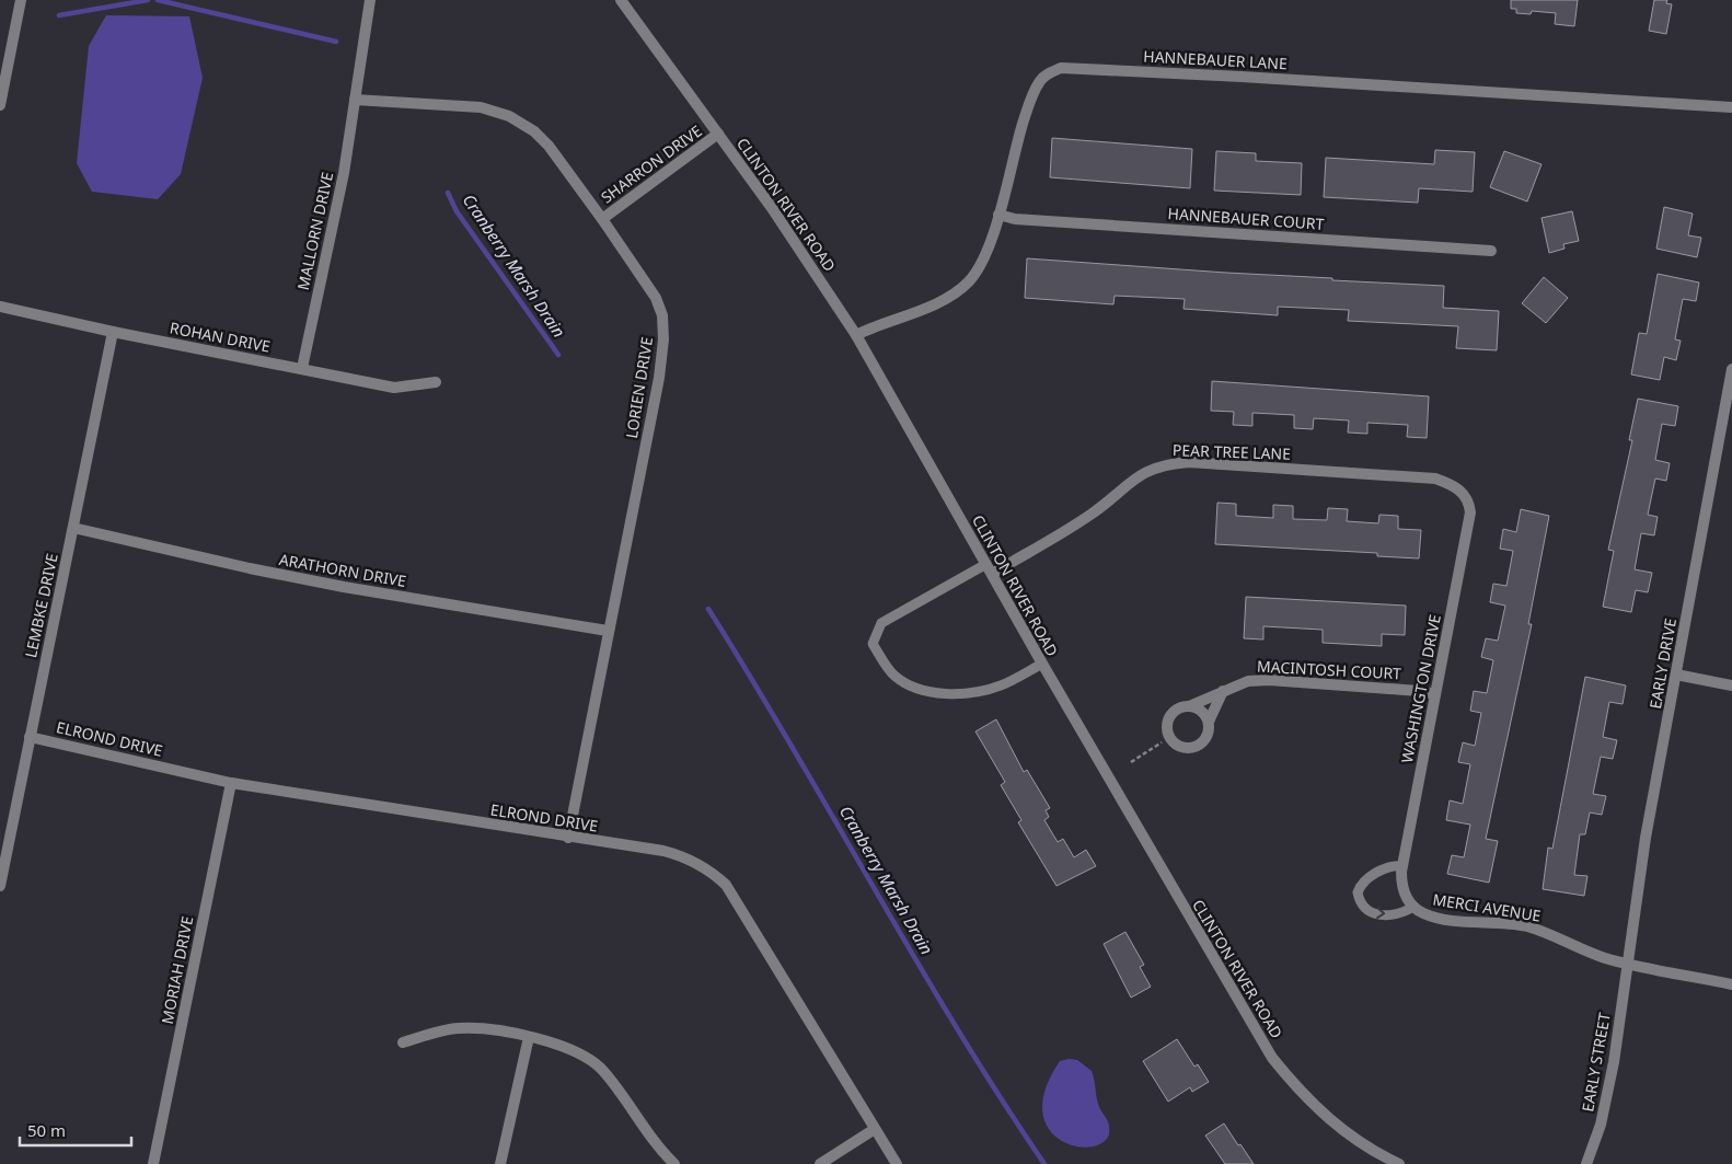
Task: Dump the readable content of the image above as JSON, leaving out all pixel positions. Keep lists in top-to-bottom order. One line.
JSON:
{"streets":{"street":["HANNEBAUER LANE","SHARRON DRIVE","CLINTON RIVER ROAD","HANNEBAUER COURT","MALLORN DRIVE","ROHAN DRIVE","LORIEN DRIVE","PEAR TREE LANE","ARATHORN DRIVE","LEMBKE DRIVE","EARLY DRIVE","MACINTOSH COURT","WASHINGTON DRIVE","ELROND DRIVE","MERCI AVENUE","MORIAH DRIVE","EARLY STREET"]},"crossings":[["HANNEBAUER LANE","CLINTON RIVER ROAD"],["HANNEBAUER LANE","HANNEBAUER COURT"],["SHARRON DRIVE","CLINTON RIVER ROAD"],["SHARRON DRIVE","LORIEN DRIVE"],["CLINTON RIVER ROAD","PEAR TREE LANE"],["MALLORN DRIVE","ROHAN DRIVE"],["MALLORN DRIVE","LORIEN DRIVE"],["ROHAN DRIVE","LEMBKE DRIVE"],["LORIEN DRIVE","ARATHORN DRIVE"],["LORIEN DRIVE","ELROND DRIVE"],["PEAR TREE LANE","WASHINGTON DRIVE"],["ARATHORN DRIVE","LEMBKE DRIVE"],["LEMBKE DRIVE","ELROND DRIVE"],["EARLY DRIVE","MERCI AVENUE"],["EARLY DRIVE","EARLY STREET"],["MACINTOSH COURT","WASHINGTON DRIVE"],["WASHINGTON DRIVE","MERCI AVENUE"],["ELROND DRIVE","MORIAH DRIVE"],["MERCI AVENUE","EARLY STREET"]],"water":["Cranberry Marsh Drain"],"scale_bar":"50 m"}
